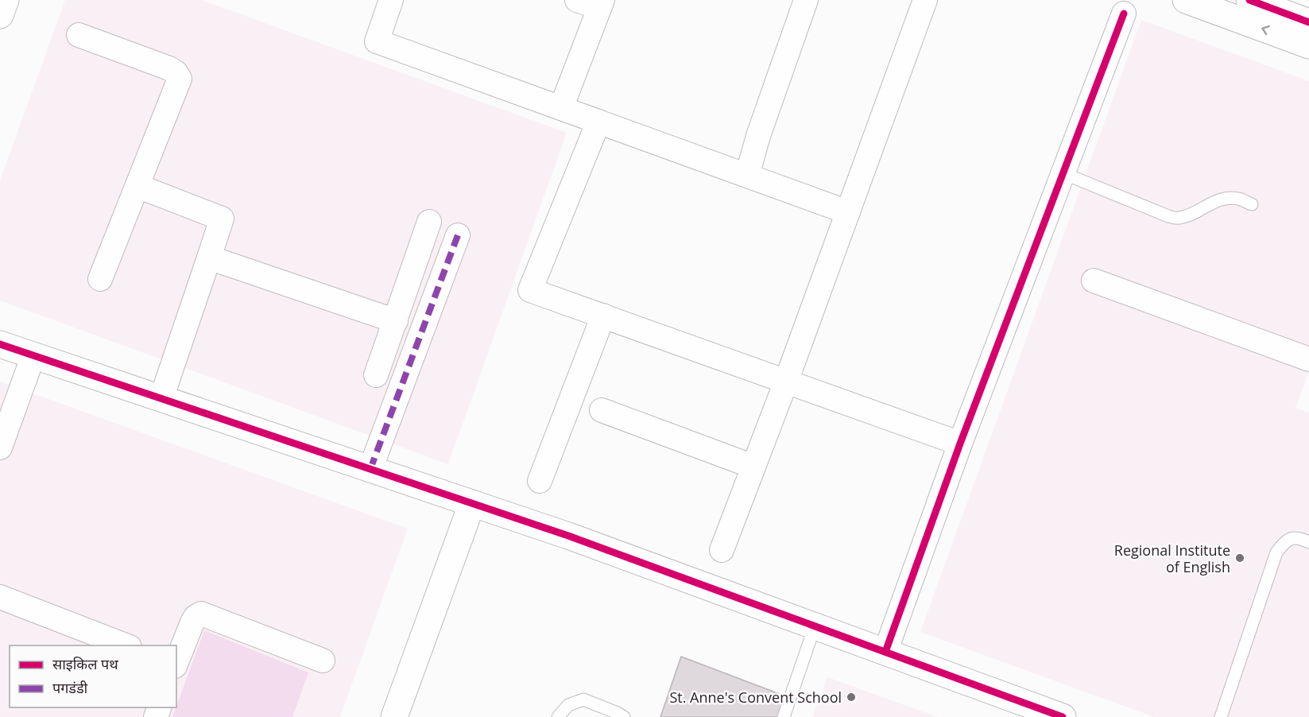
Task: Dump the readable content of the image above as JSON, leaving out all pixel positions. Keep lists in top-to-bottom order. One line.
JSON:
{"places":["Regional Institute of English","St. Anne's Convent School"],"legend":["साइकिल पथ","पगडंडी"]}
